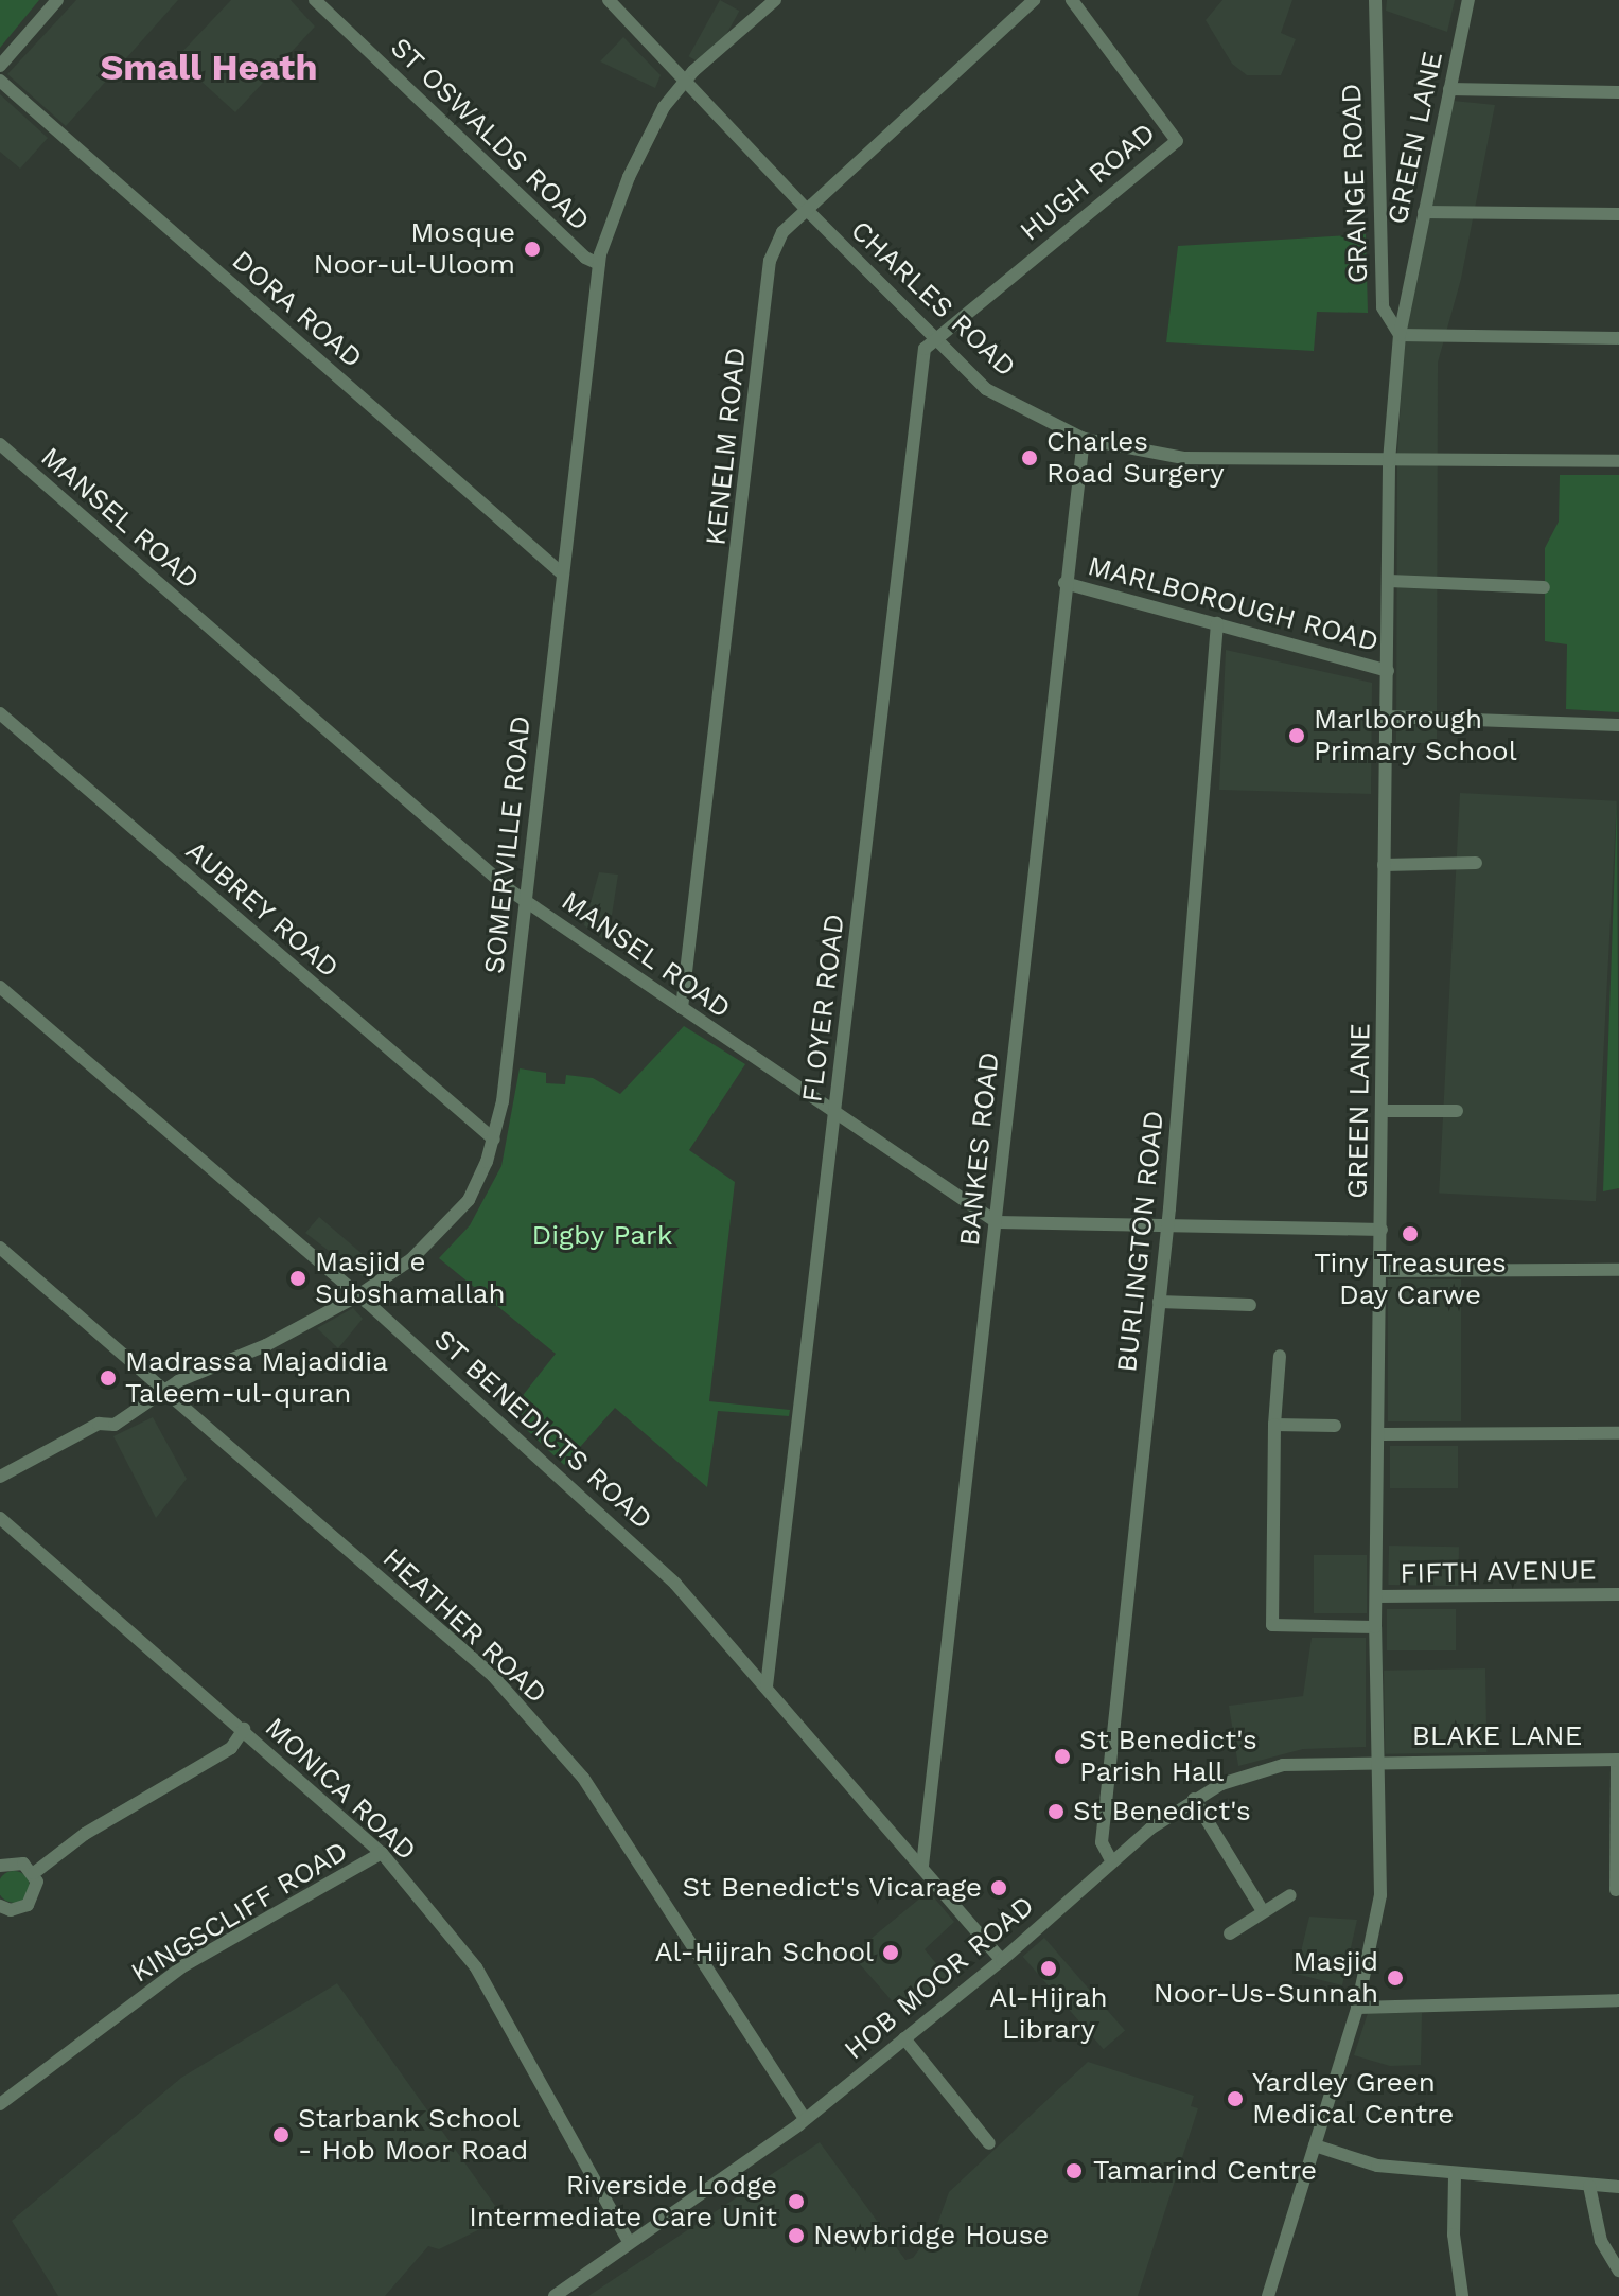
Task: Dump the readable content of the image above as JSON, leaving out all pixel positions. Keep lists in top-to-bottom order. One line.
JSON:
{"streets":{"street":["ST OSWALDS ROAD","GREEN LANE","HUGH ROAD","GRANGE ROAD","CHARLES ROAD","DORA ROAD","KENELM ROAD","MANSEL ROAD","MARLBOROUGH ROAD","SOMERVILLE ROAD","AUBREY ROAD","FLOYER ROAD","BANKES ROAD","BURLINGTON ROAD","ST BENEDICTS ROAD","FIFTH AVENUE","HEATHER ROAD","BLAKE LANE","MONICA ROAD","KINGSCLIFF ROAD","HOB MOOR ROAD"]},"crossings":[["ST OSWALDS ROAD","SOMERVILLE ROAD"],["GREEN LANE","GRANGE ROAD"],["GREEN LANE","CHARLES ROAD"],["GREEN LANE","MARLBOROUGH ROAD"],["GREEN LANE","FIFTH AVENUE"],["GREEN LANE","BLAKE LANE"],["GREEN LANE","HOB MOOR ROAD"],["HUGH ROAD","CHARLES ROAD"],["HUGH ROAD","FLOYER ROAD"],["GRANGE ROAD","CHARLES ROAD"],["CHARLES ROAD","KENELM ROAD"],["CHARLES ROAD","SOMERVILLE ROAD"],["CHARLES ROAD","FLOYER ROAD"],["CHARLES ROAD","BANKES ROAD"],["DORA ROAD","SOMERVILLE ROAD"],["KENELM ROAD","MANSEL ROAD"],["MANSEL ROAD","SOMERVILLE ROAD"],["MANSEL ROAD","FLOYER ROAD"],["MANSEL ROAD","BANKES ROAD"],["MARLBOROUGH ROAD","BANKES ROAD"],["MARLBOROUGH ROAD","BURLINGTON ROAD"],["SOMERVILLE ROAD","AUBREY ROAD"],["SOMERVILLE ROAD","ST BENEDICTS ROAD"],["SOMERVILLE ROAD","HEATHER ROAD"],["FLOYER ROAD","ST BENEDICTS ROAD"],["BANKES ROAD","ST BENEDICTS ROAD"],["BURLINGTON ROAD","HOB MOOR ROAD"],["ST BENEDICTS ROAD","HOB MOOR ROAD"],["HEATHER ROAD","HOB MOOR ROAD"],["BLAKE LANE","HOB MOOR ROAD"],["MONICA ROAD","KINGSCLIFF ROAD"],["MONICA ROAD","HOB MOOR ROAD"]],"districts":["Small Heath"],"parks":["Digby Park"],"places":["Mosque Noor-ul-Uloom","Charles Road Surgery","Marlborough Primary School","Tiny Treasures Day Carwe","Masjid e Subshamallah","Madrassa Majadidia Taleem-ul-quran","St Benedict's Parish Hall","St Benedict's","St Benedict's Vicarage","Al-Hijrah School","Al-Hijrah Library","Masjid Noor-Us-Sunnah","Yardley Green Medical Centre","Starbank School - Hob Moor Road","Tamarind Centre","Riverside Lodge Intermediate Care Unit","Newbridge House"]}
